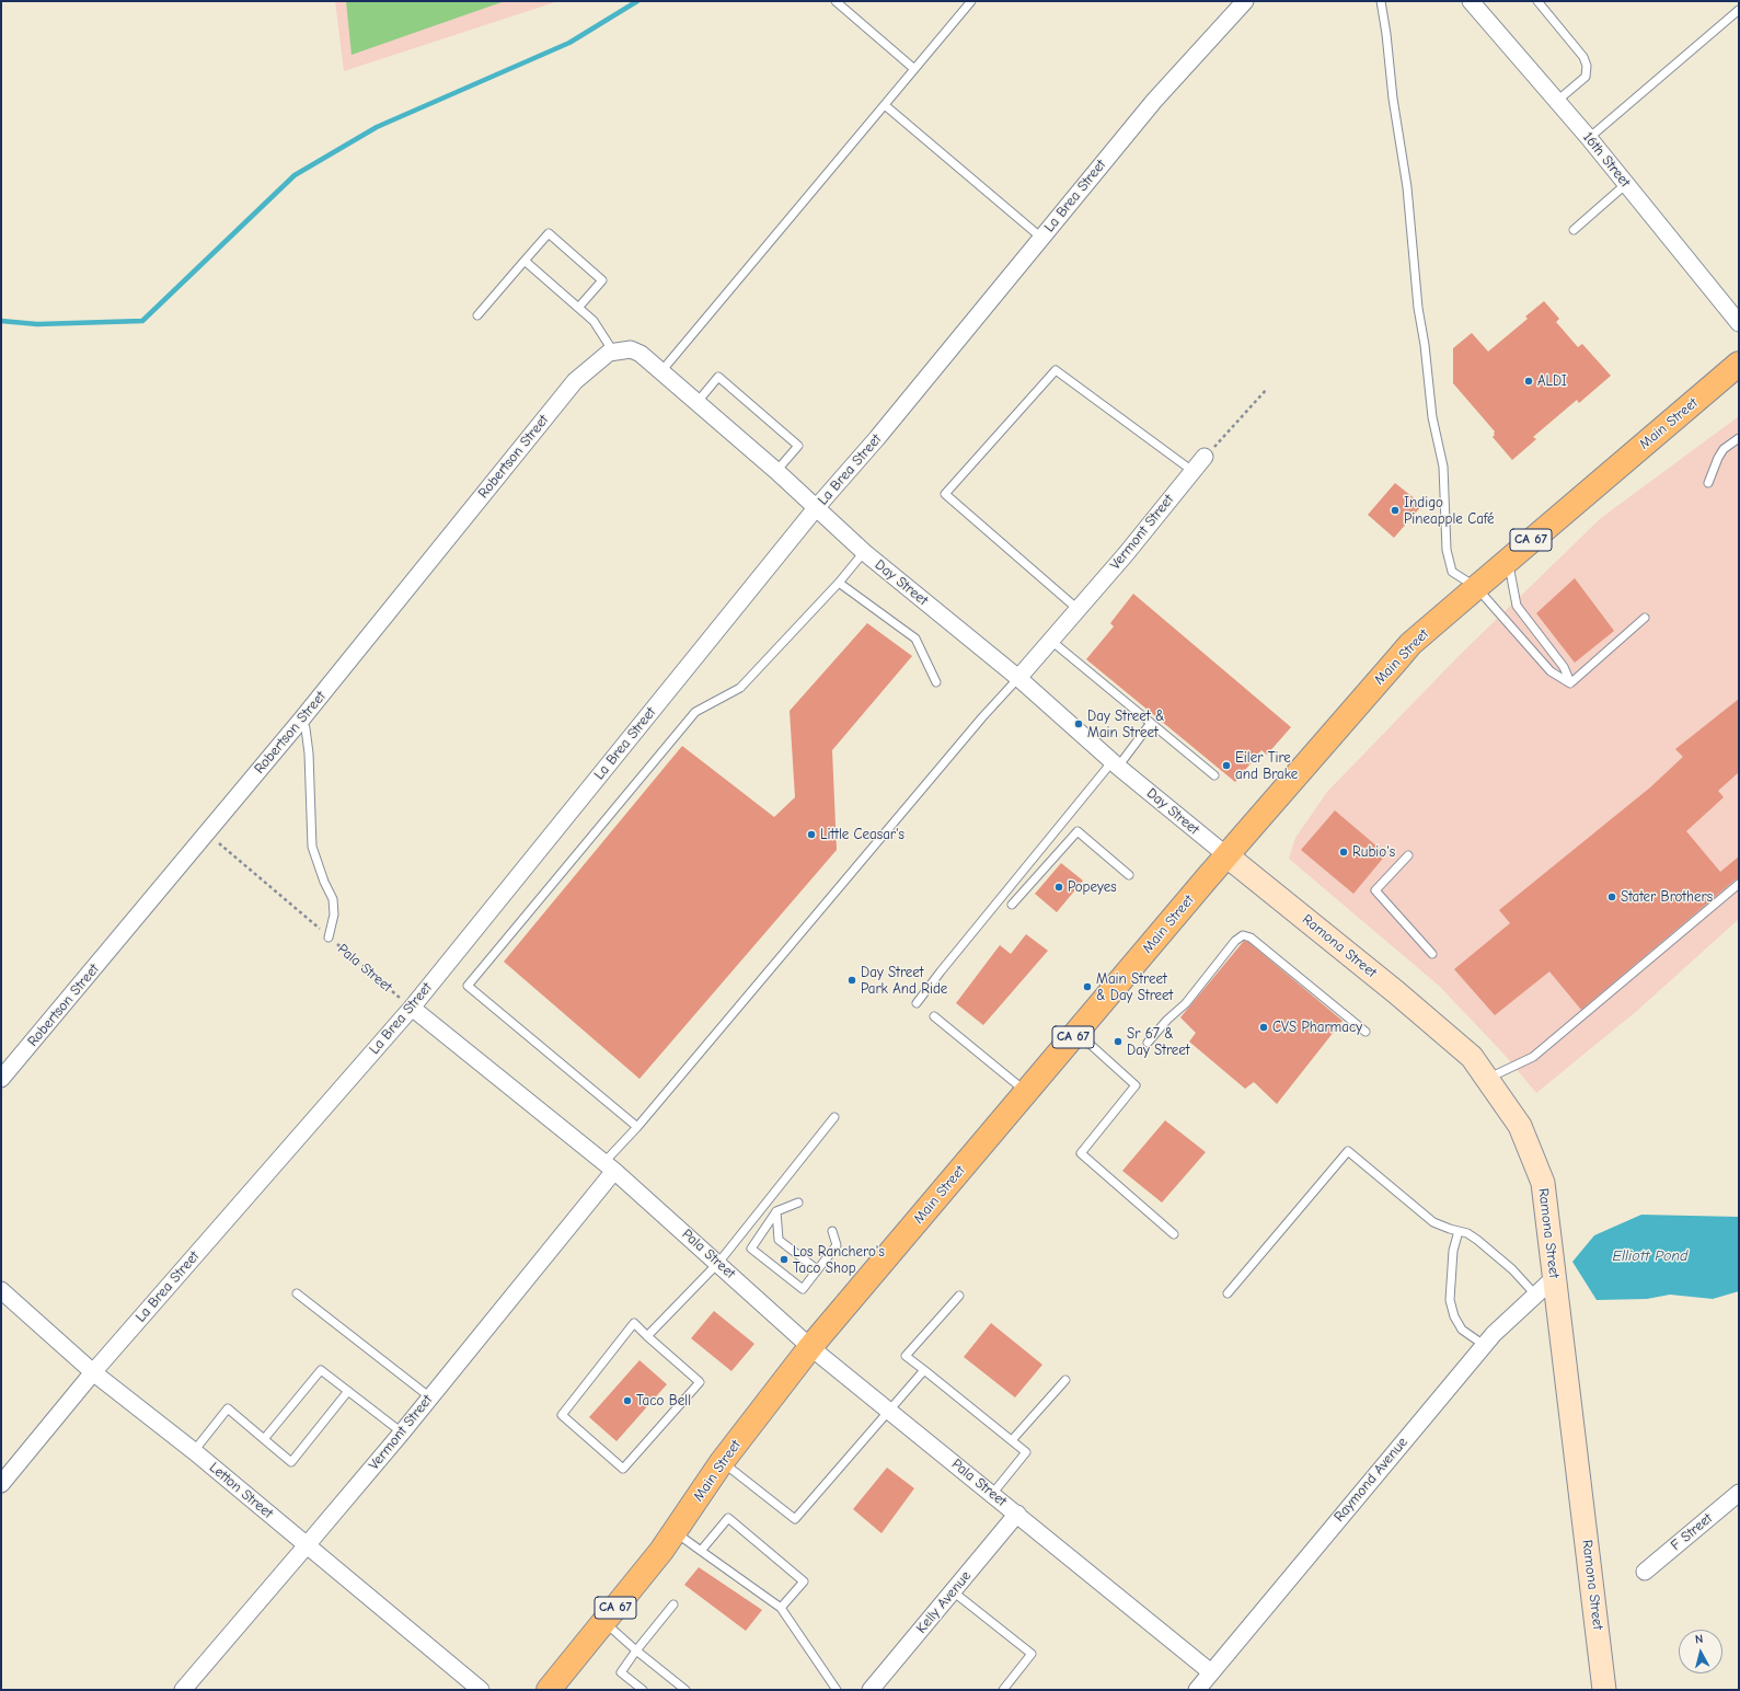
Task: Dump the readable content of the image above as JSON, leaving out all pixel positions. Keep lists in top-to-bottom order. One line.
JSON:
{"streets":{"main road":["Main Street","CA 67","Ramona Street"],"street":["16th Street","La Brea Street","Robertson Street","Vermont Street","Day Street","Pala Street","Raymond Avenue","Letton Street","F Street","Kelly Avenue"]},"crossings":[["La Brea Street","Day Street"],["La Brea Street","Pala Street"],["La Brea Street","Letton Street"],["Main Street","Day Street"],["Main Street","Ramona Street"],["Main Street","Pala Street"],["Robertson Street","Day Street"],["Robertson Street","Pala Street"],["Vermont Street","Day Street"],["Vermont Street","Pala Street"],["Vermont Street","Letton Street"],["Day Street","Ramona Street"],["Ramona Street","Raymond Avenue"],["Pala Street","Raymond Avenue"],["Pala Street","Kelly Avenue"]],"water":["Elliott Pond"],"places":["ALDI","Indigo Pineapple Café","Day Street & Main Street","Eiler Tire and Brake","Little Ceasar's","Rubio's","Popeyes","Stater Brothers","Day Street Park And Ride","Main Street & Day Street","CVS Pharmacy","Sr 67 & Day Street","Los Ranchero's Taco Shop","Taco Bell"],"north":"top"}
